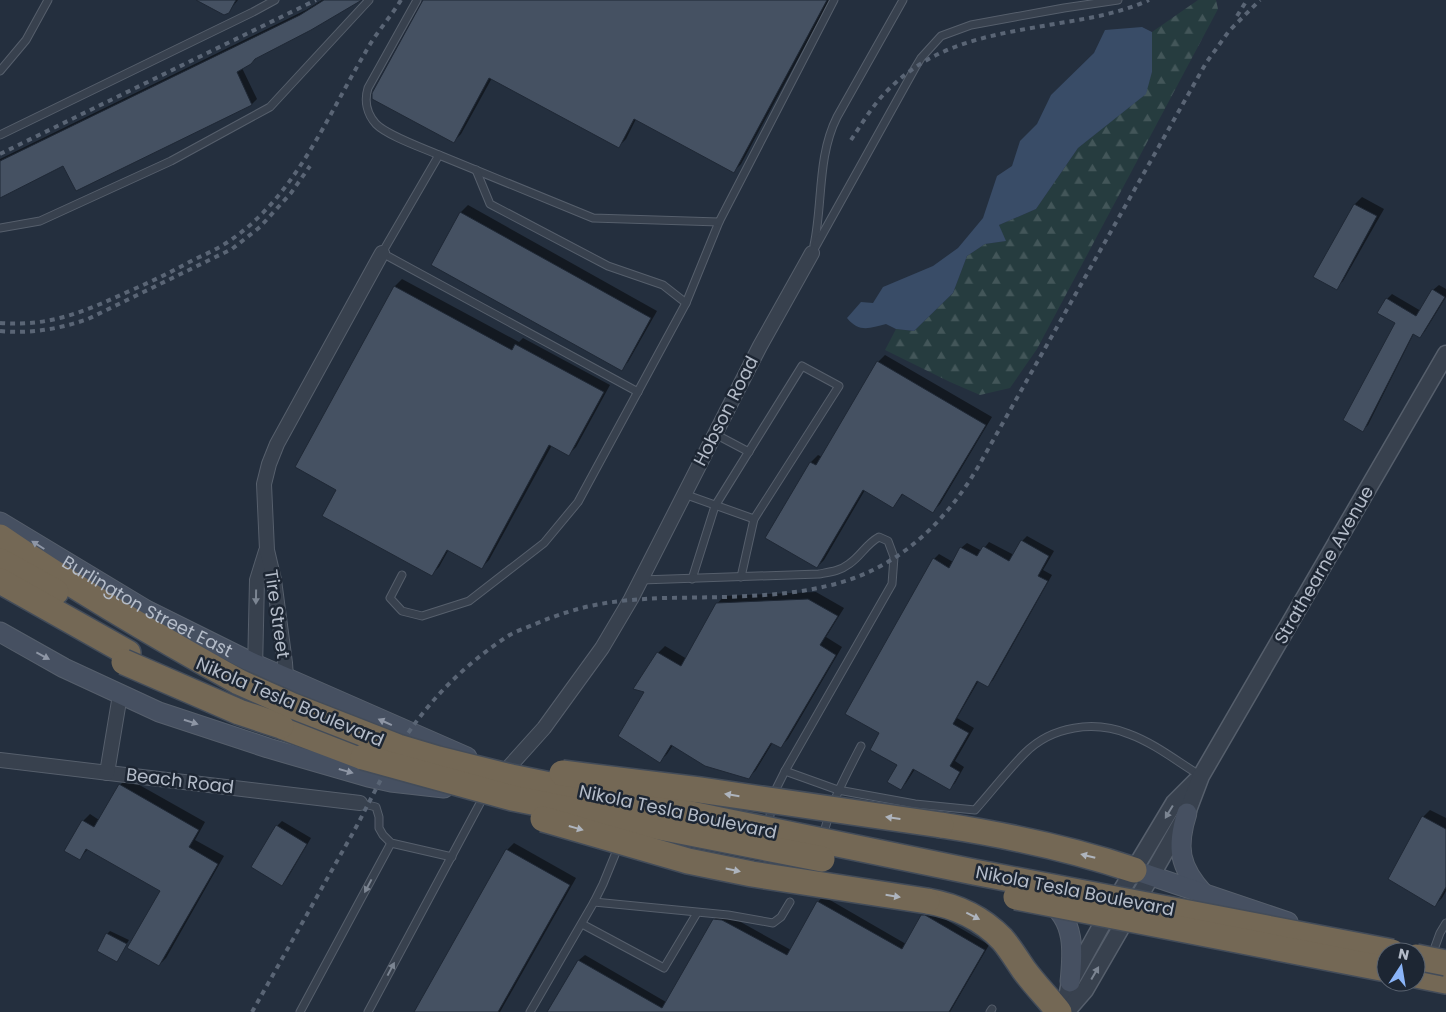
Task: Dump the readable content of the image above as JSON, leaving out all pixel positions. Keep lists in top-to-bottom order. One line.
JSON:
{"streets":{"highway":["Nikola Tesla Boulevard"],"main road":["Burlington Street East"],"street":["Hobson Road","Strathearne Avenue","Tire Street","Beach Road"]},"crossings":[["Hobson Road","Burlington Street East"],["Strathearne Avenue","Burlington Street East"],["Burlington Street East","Tire Street"],["Burlington Street East","Nikola Tesla Boulevard"],["Tire Street","Nikola Tesla Boulevard"]],"north":"top"}
